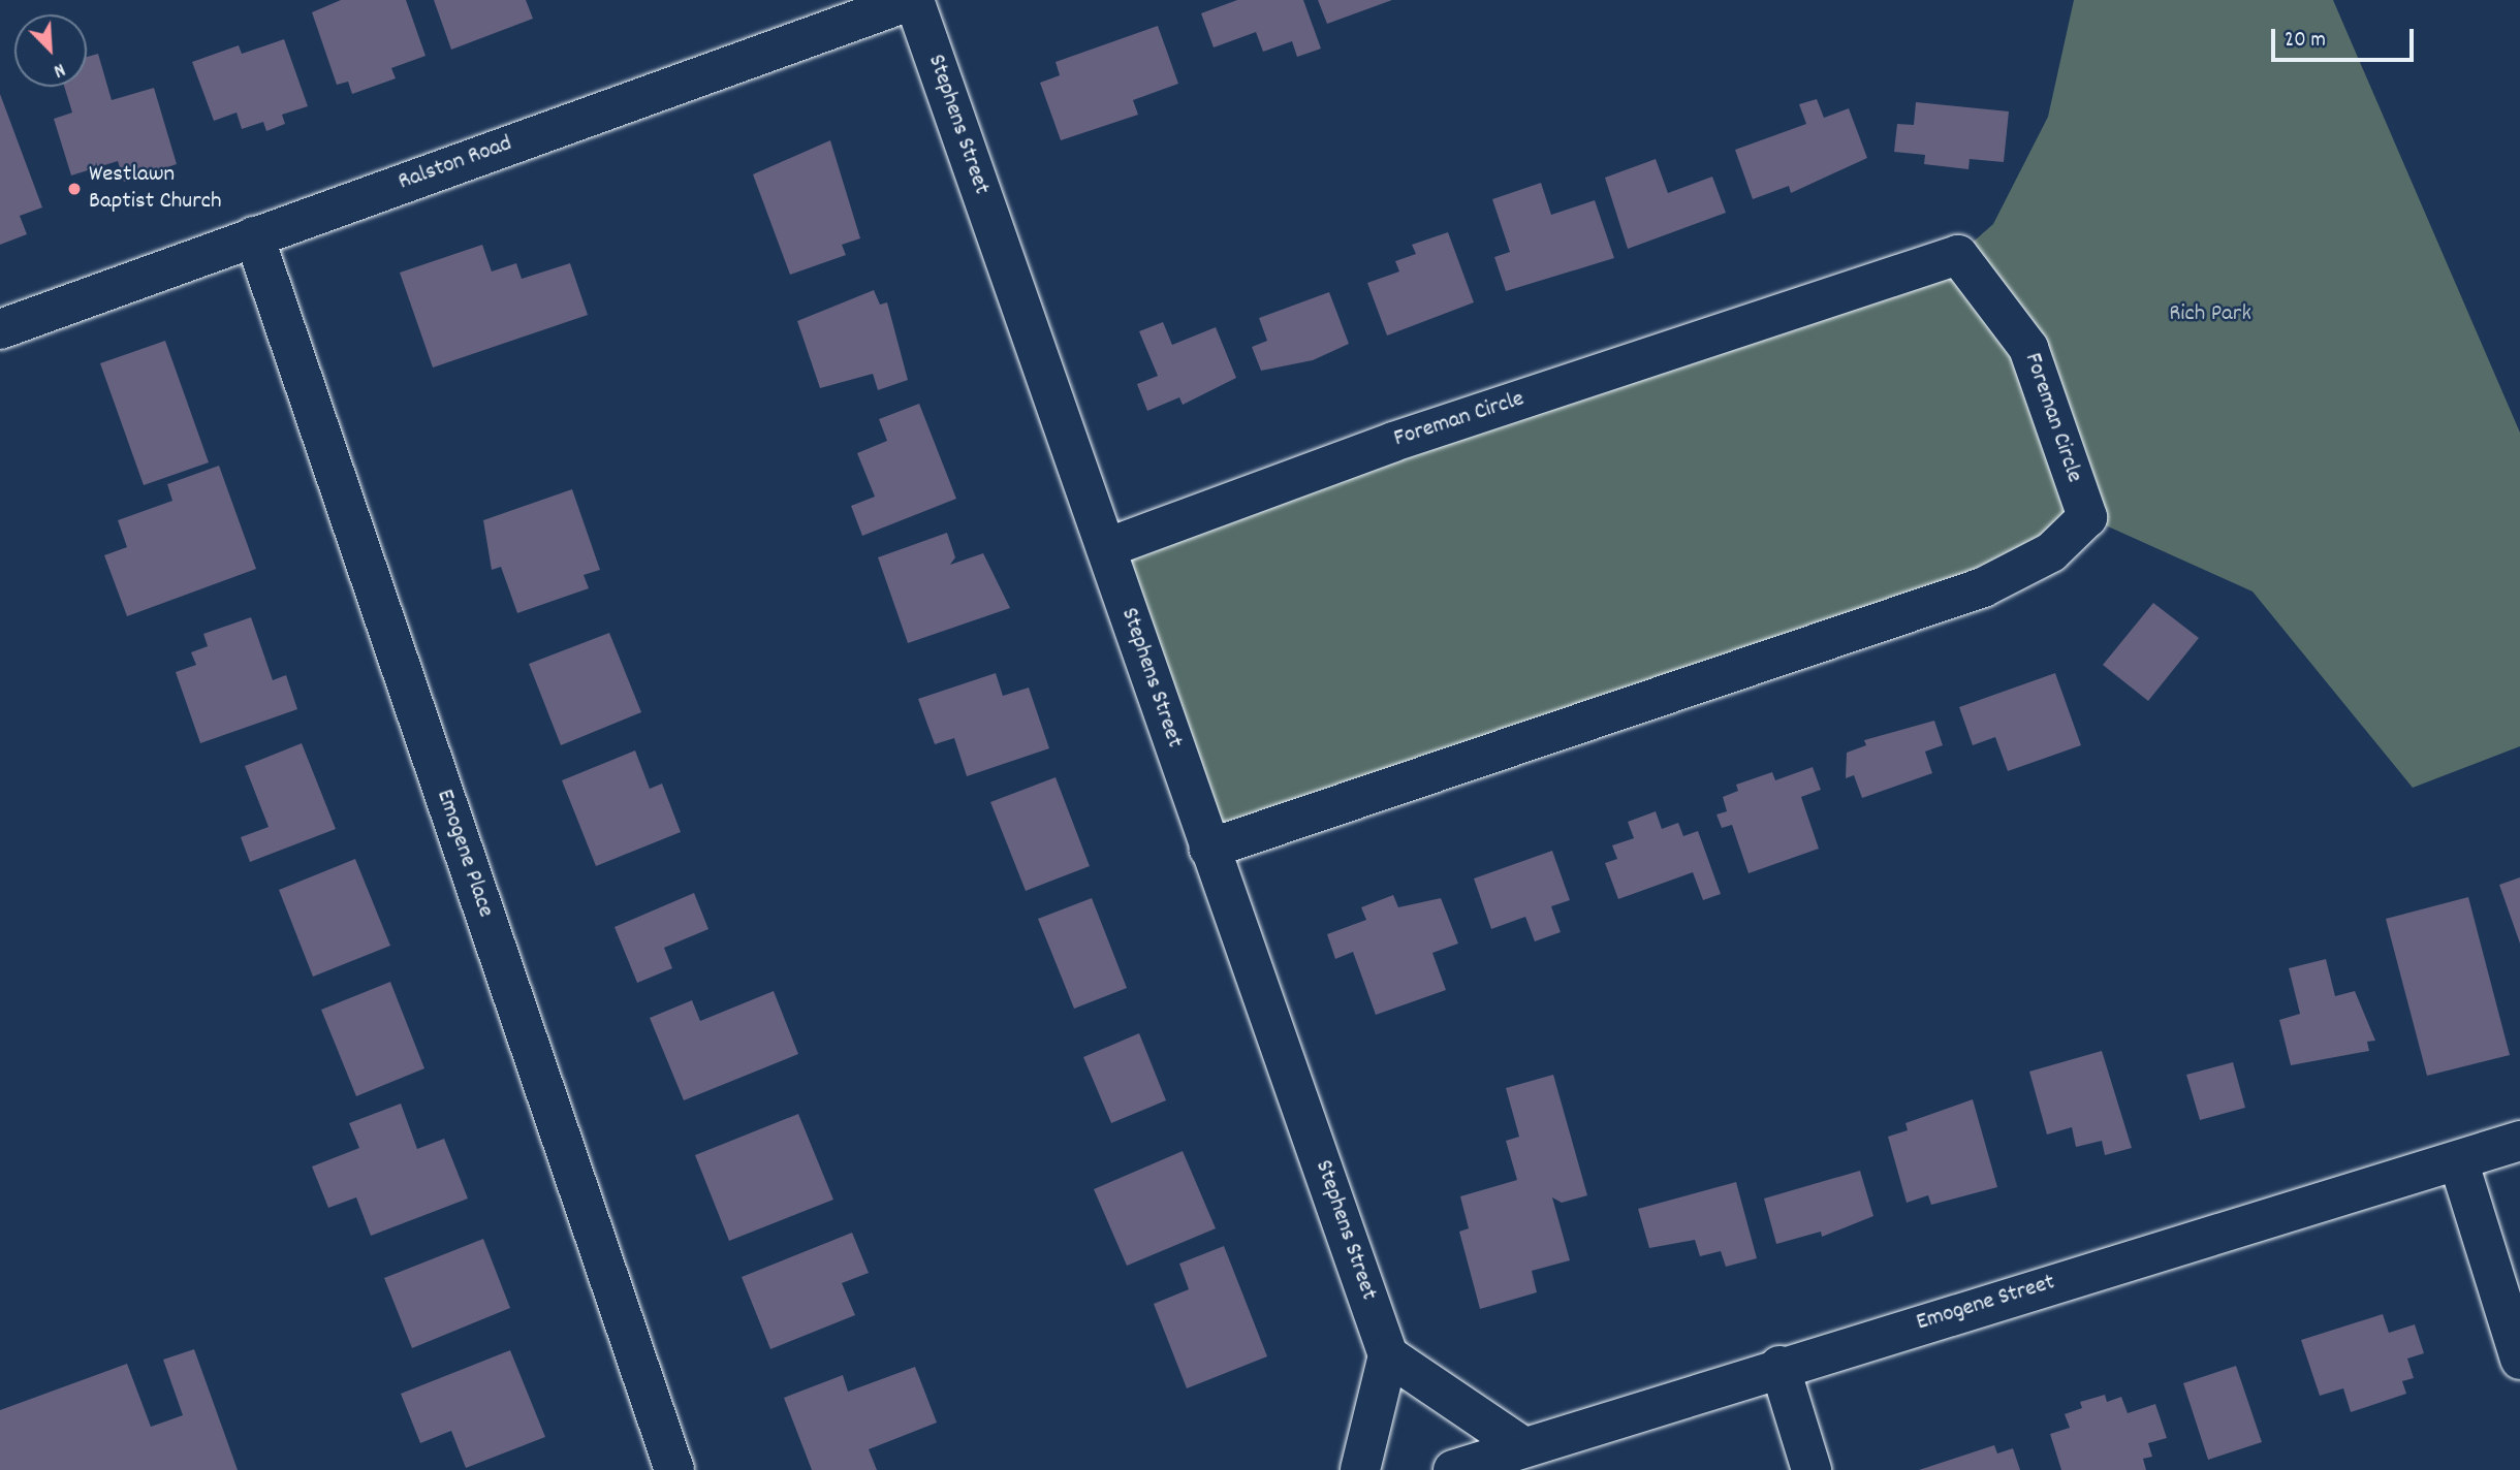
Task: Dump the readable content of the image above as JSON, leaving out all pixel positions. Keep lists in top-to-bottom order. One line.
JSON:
{"streets":{"street":["Stephens Street","Ralston Road","Foreman Circle","Emogene Place","Emogene Street"]},"crossings":[["Stephens Street","Ralston Road"],["Stephens Street","Foreman Circle"],["Ralston Road","Emogene Place"]],"parks":["Rich Park"],"places":["Westlawn Baptist Church"],"scale_bar":"20 m","north":"bottom right"}
